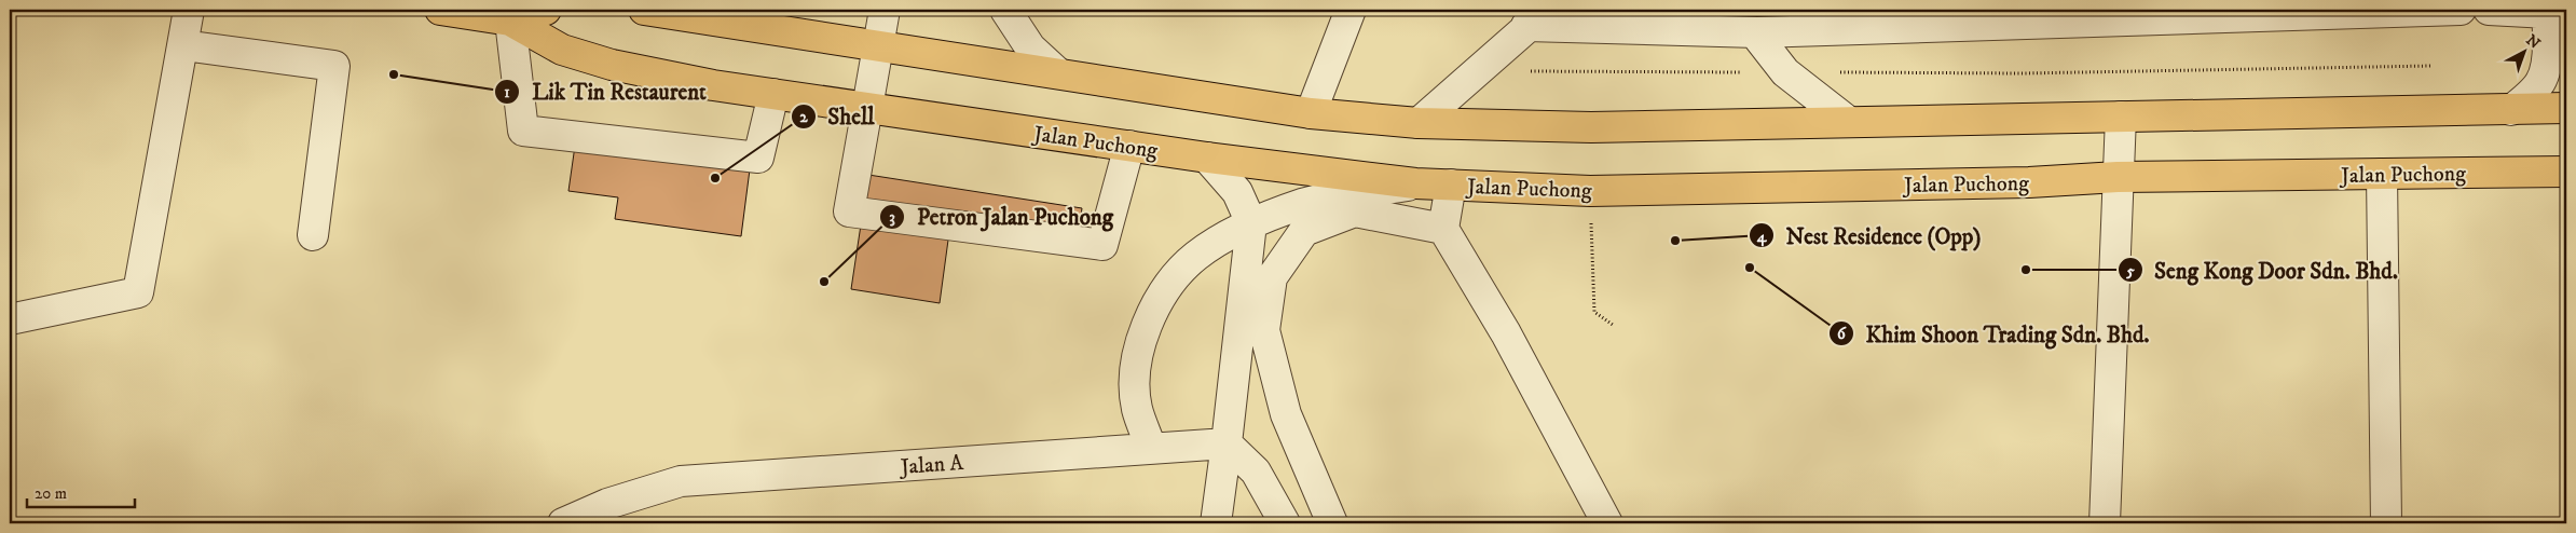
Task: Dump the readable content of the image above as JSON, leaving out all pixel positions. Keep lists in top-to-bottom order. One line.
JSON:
{"streets":{"main road":["Jalan Puchong"],"street":["Jalan A"]},"places":["Lik Tin Restaurent","Shell","Nest Residence (Opp)","Khim Shoon Trading Sdn. Bhd.","Seng Kong Door Sdn. Bhd.","Petron Jalan Puchong"],"scale_bar":"20 m","north":"top right"}
